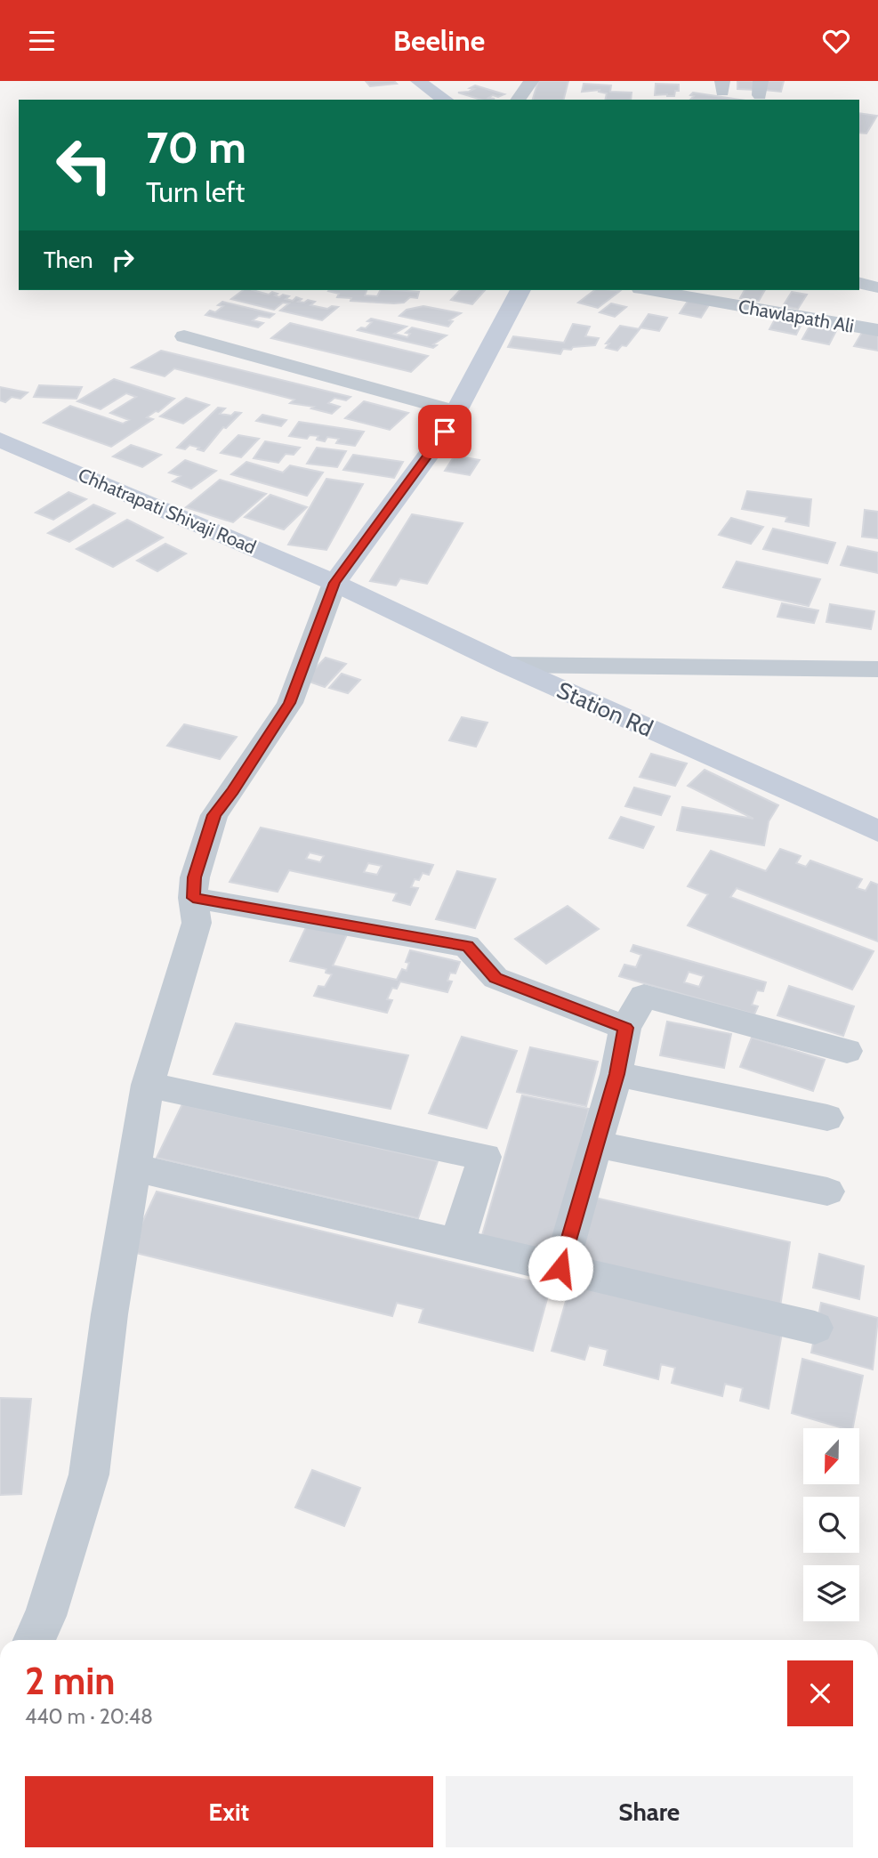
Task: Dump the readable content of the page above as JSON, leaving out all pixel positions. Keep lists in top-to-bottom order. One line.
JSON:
{"streets":{"main road":["Chhatrapati Shivaji Road","Station Rd"],"street":["Chawlapath Ali"]},"crossings":[["Chhatrapati Shivaji Road","Station Rd"]],"north":"bottom","page":{"header":"Beeline","turn":["70 m","Turn left"],"then":"Then","heading":["2 min","440 m · 20:48"],"buttons":["Exit","Share"]}}
